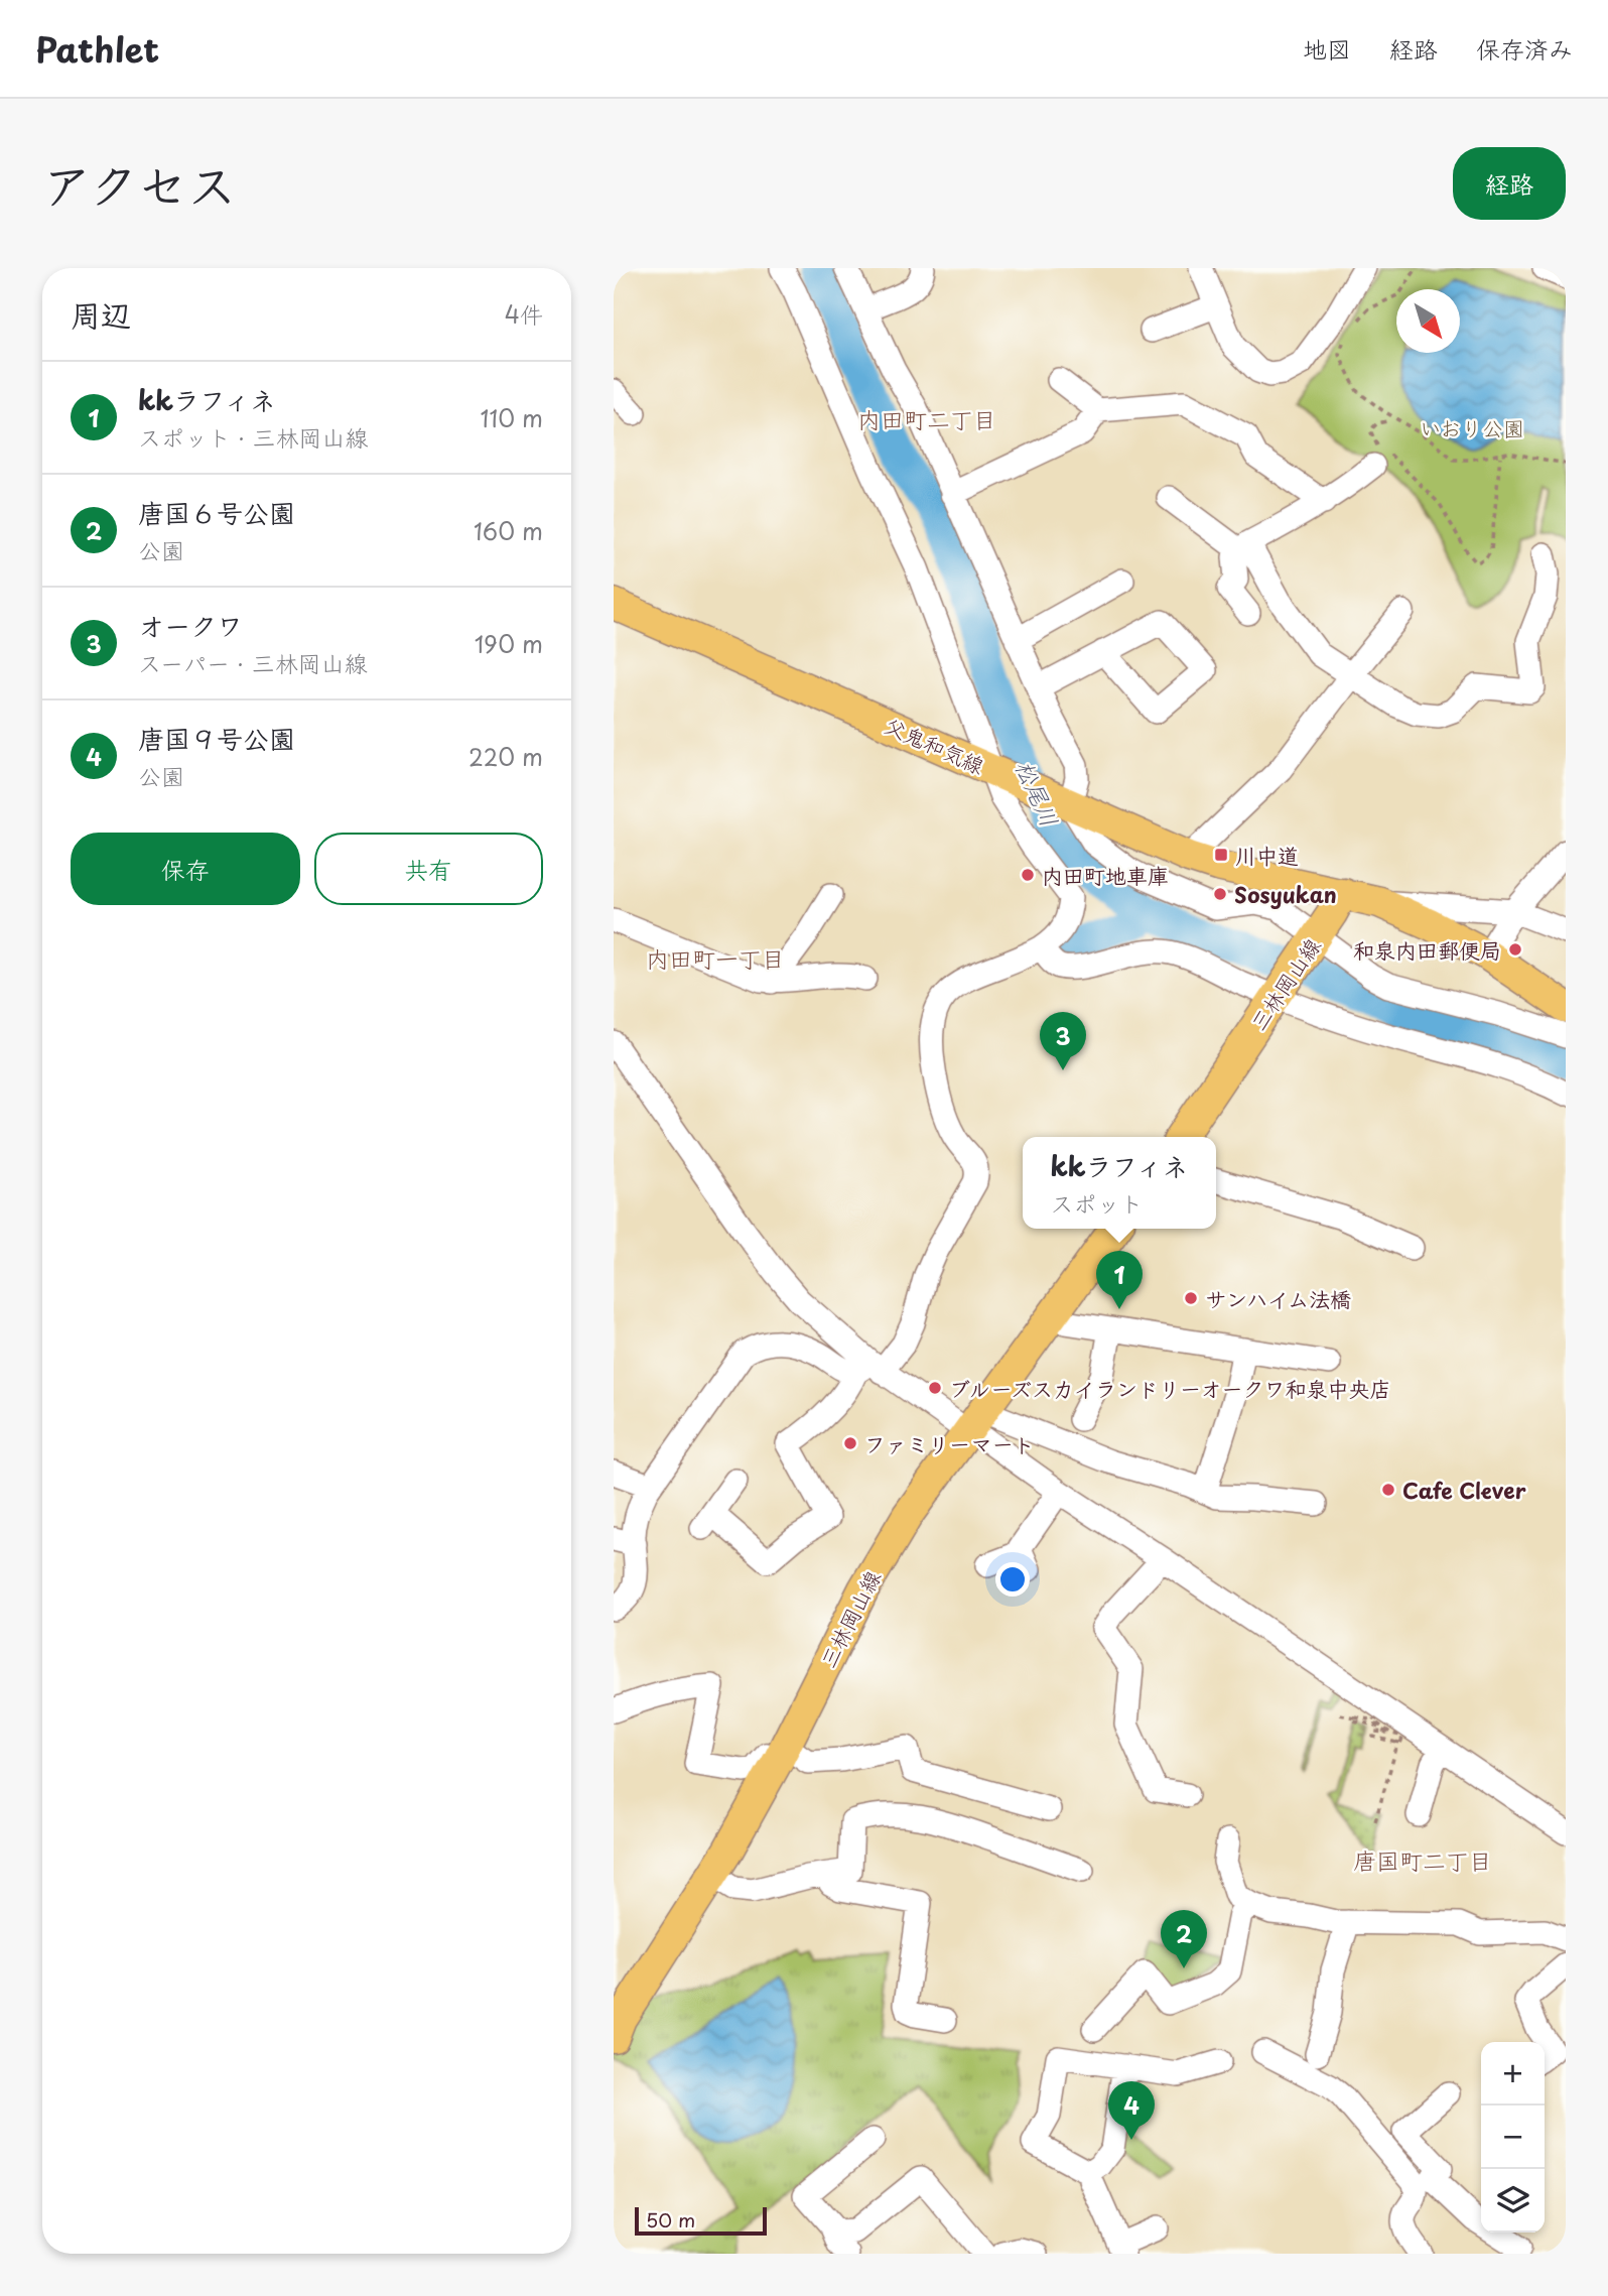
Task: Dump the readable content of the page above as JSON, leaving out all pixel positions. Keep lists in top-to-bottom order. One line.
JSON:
{"streets":{"main road":["父鬼和気線","三林岡山線"]},"crossings":[["父鬼和気線","三林岡山線"]],"districts":["内田町二丁目","内田町一丁目","唐国町二丁目"],"water":["松尾川"],"parks":["いおり公園"],"places":{"transit":["川中道"],"other":["内田町地車庫","Sosyukan","和泉内田郵便局","サンハイム法橋","ブルーズスカイランドリーオークワ和泉中央店","ファミリーマート","Cafe Clever"]},"scale_bar":"50 m","north":"bottom right","page":{"header":"Pathlet","nav":["地図","経路","保存済み"],"title":"アクセス","buttons":["経路",["保存","共有"]],"heading":["周辺","4件"],"list":[{"mark":"1","name":"kkラフィネ","note":"スポット · 三林岡山線","value":"110 m"},{"mark":"2","name":"唐国６号公園","note":"公園","value":"160 m"},{"mark":"3","name":"オークワ","note":"スーパー · 三林岡山線","value":"190 m"},{"mark":"4","name":"唐国９号公園","note":"公園","value":"220 m"}],"pins":["3","1","2","4"],"popup":["kkラフィネ","スポット"],"map_buttons":["+","−"],"scale":"50 m"}}
